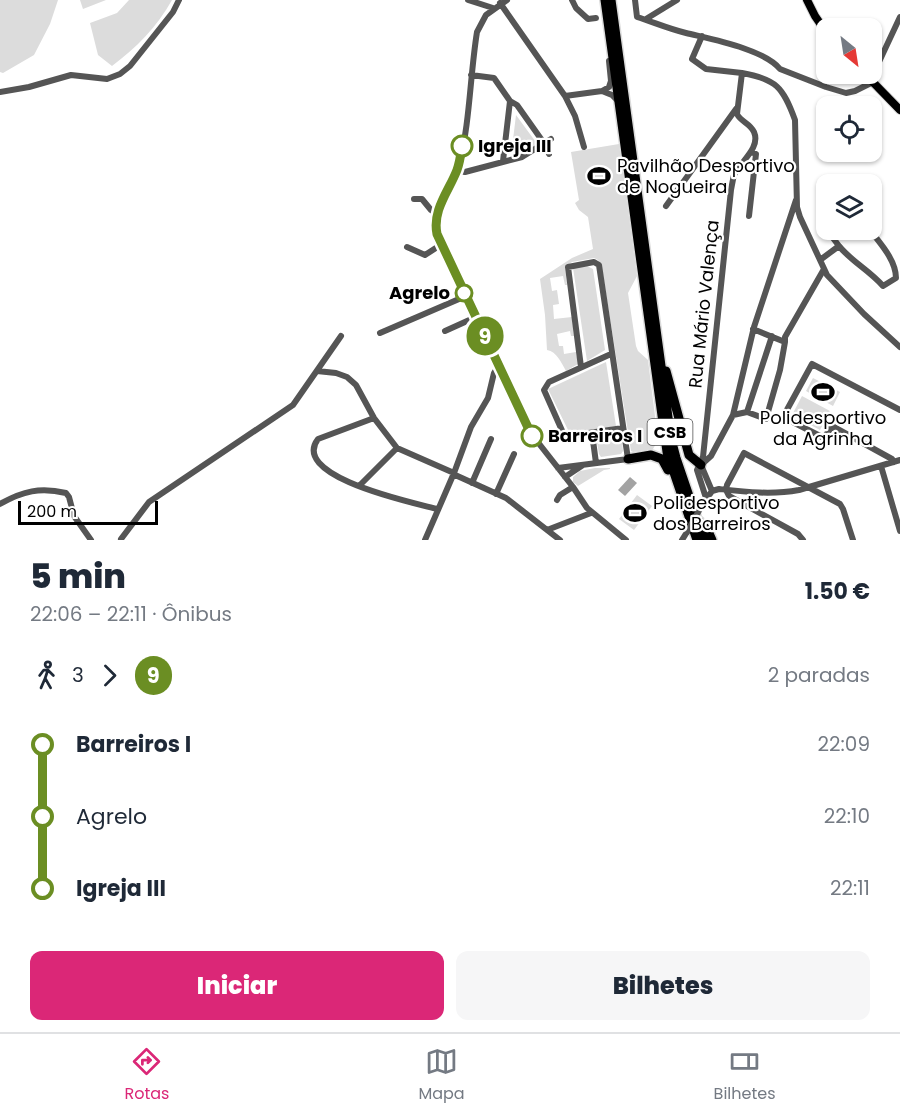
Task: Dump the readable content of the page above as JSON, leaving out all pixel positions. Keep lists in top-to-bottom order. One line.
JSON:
{"streets":{"highway":["CSB"],"street":["Rua Mário Valença"]},"places":{"other":["Igreja III","Agrelo","Barreiros I"],"sports":["Pavilhão Desportivo de Nogueira","Polidesportivo da Agrinha","Polidesportivo dos Barreiros"]},"lines":["bus line 9"],"scale_bar":"200 m","north":"bottom right","page":{"on_map":"9","scale":"200 m","heading":["5 min","22:06 – 22:11 · Ônibus","1.50 €"],"legs":["3","9","2 paradas"],"list":[{"name":"Barreiros I","value":"22:09"},{"name":"Agrelo","value":"22:10"},{"name":"Igreja III","value":"22:11"}],"buttons":["Iniciar","Bilhetes"],"tabs":["Rotas","Mapa","Bilhetes"]}}
